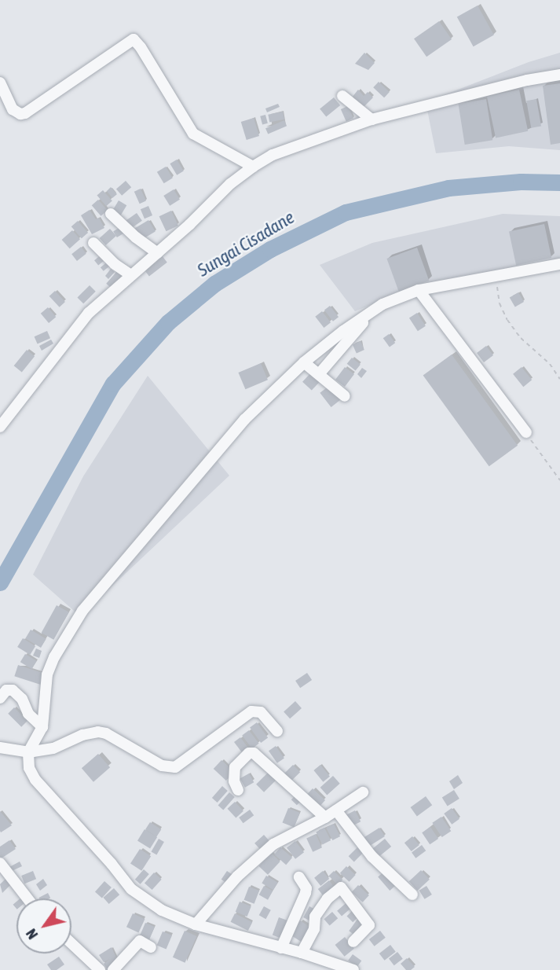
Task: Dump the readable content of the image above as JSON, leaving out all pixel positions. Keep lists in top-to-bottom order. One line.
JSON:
{"water":["Sungai Cisadane"],"north":"bottom left"}
